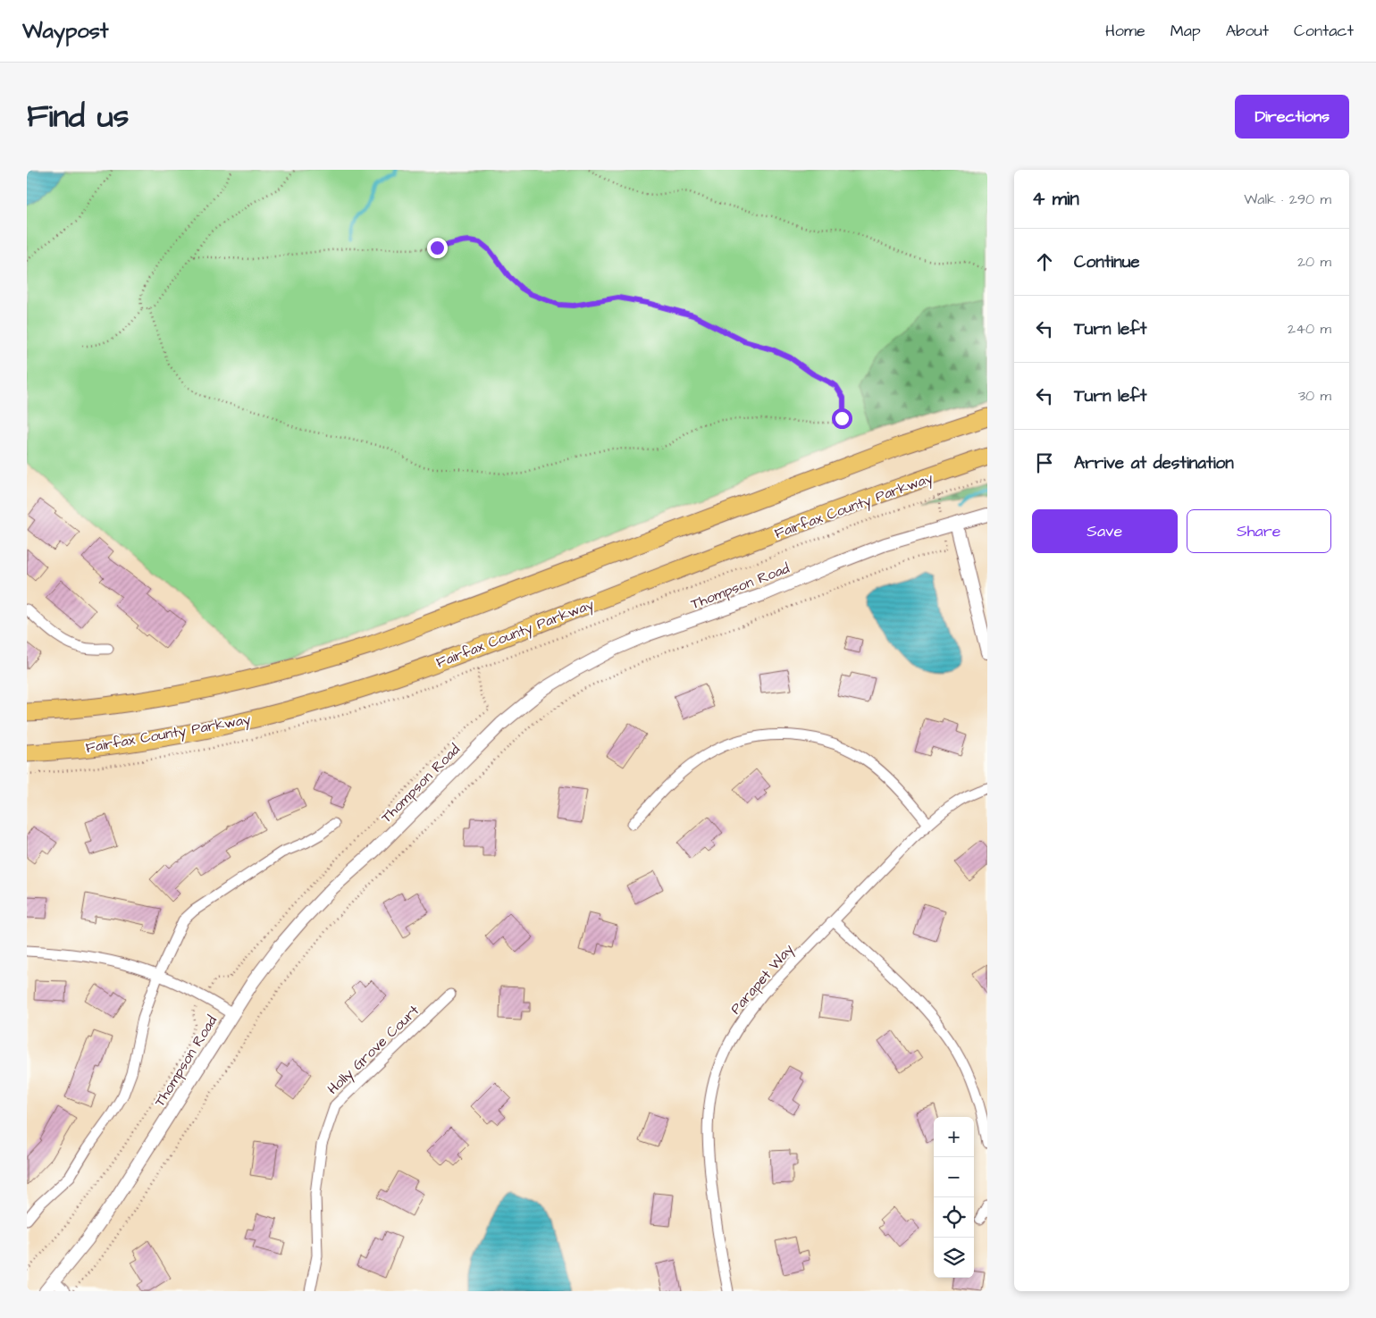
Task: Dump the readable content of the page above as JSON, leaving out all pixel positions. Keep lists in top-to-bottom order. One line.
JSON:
{"streets":{"highway":["Fairfax County Parkway"],"street":["Thompson Road","Parapet Way","Holly Grove Court"]},"page":{"header":"Waypost","nav":["Home","Map","About","Contact"],"title":"Find us","buttons":["Directions",["Save","Share"]],"heading":["4 min","Walk · 290 m"],"list":[["Continue","20 m"],["Turn left","240 m"],["Turn left","30 m"],"Arrive at destination"],"map_buttons":["+","−"]}}
